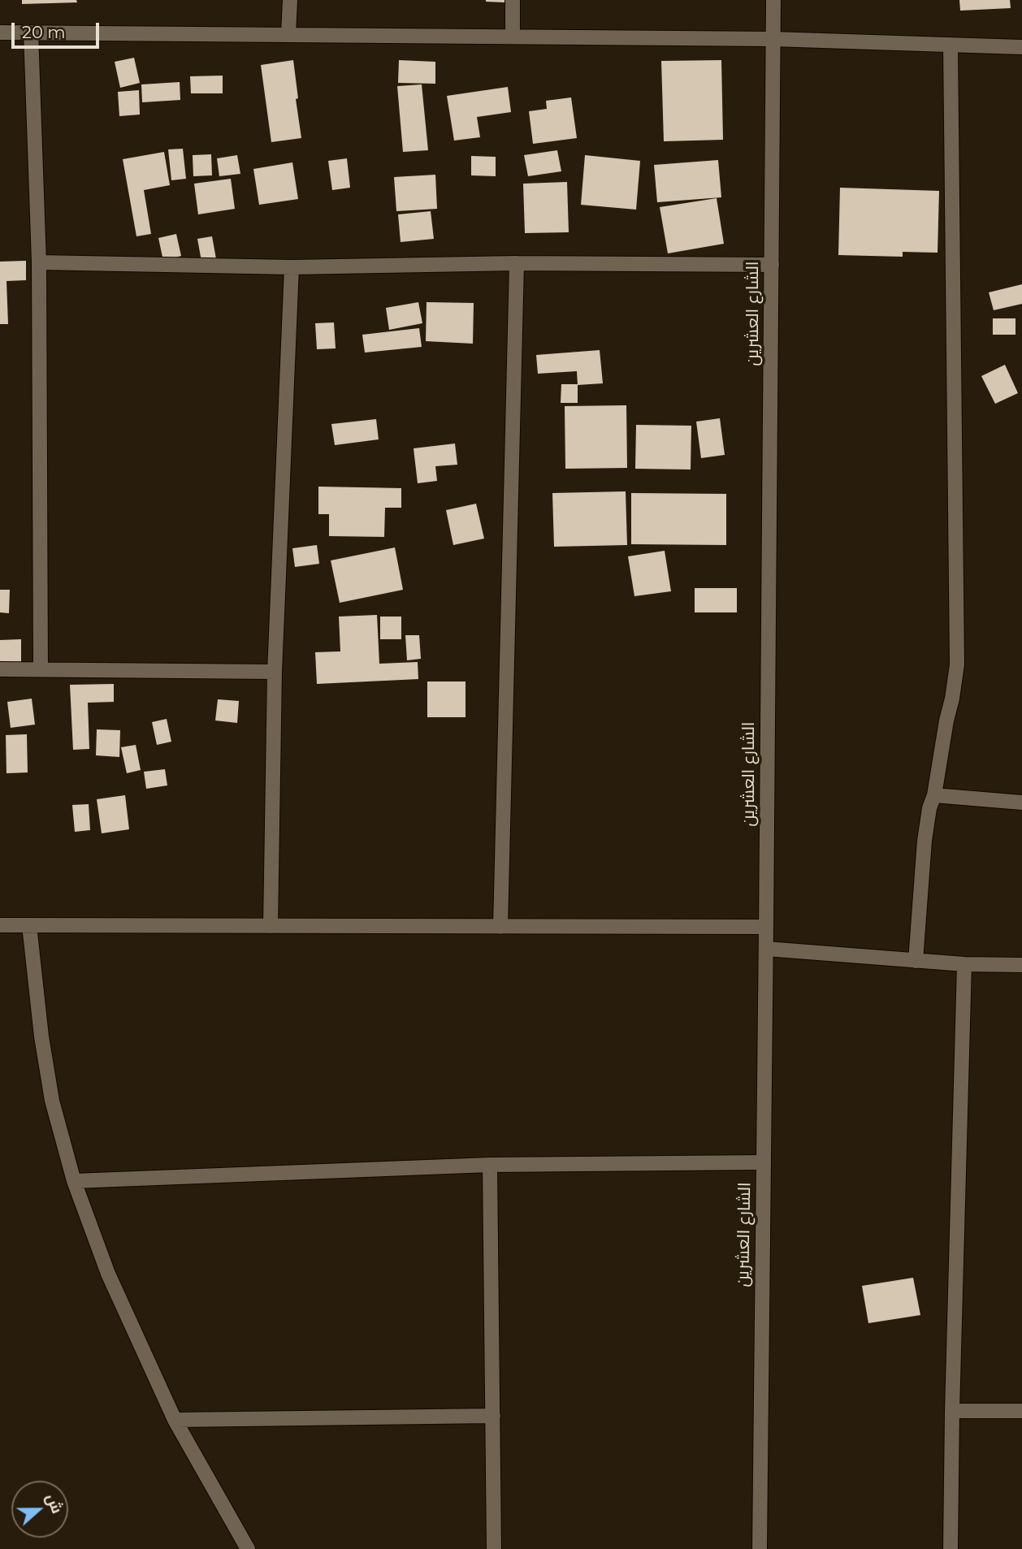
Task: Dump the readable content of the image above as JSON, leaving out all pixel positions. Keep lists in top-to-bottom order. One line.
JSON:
{"streets":{"street":["الشارع العشرين"]},"scale_bar":"20 m","north":"right"}
